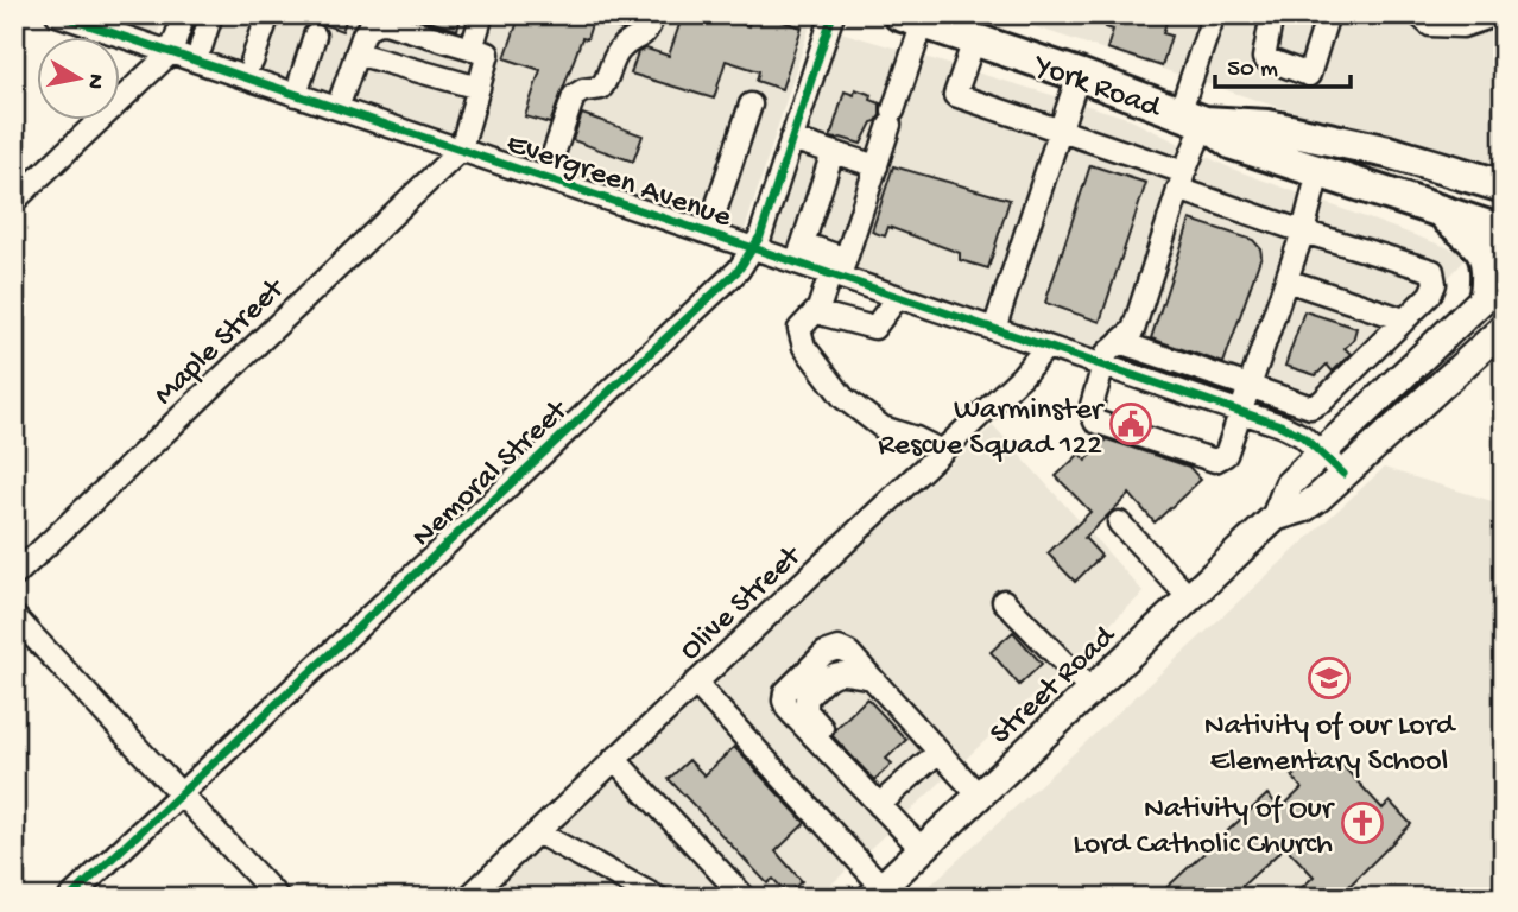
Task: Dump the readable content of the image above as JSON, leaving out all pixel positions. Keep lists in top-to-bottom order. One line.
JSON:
{"streets":{"highway":["York Road"],"main road":["Street Road"],"street":["Evergreen Avenue","Maple Street","Nemoral Street","Olive Street"]},"crossings":[["Evergreen Avenue","Maple Street"],["Evergreen Avenue","Nemoral Street"],["Evergreen Avenue","Olive Street"],["Evergreen Avenue","Street Road"]],"places":{"public building":["Warminster Rescue Squad 122"],"school or university":["Nativity of our Lord Elementary School"],"church":["Nativity of Our Lord Catholic Church"]},"scale_bar":"50 m","north":"right"}
